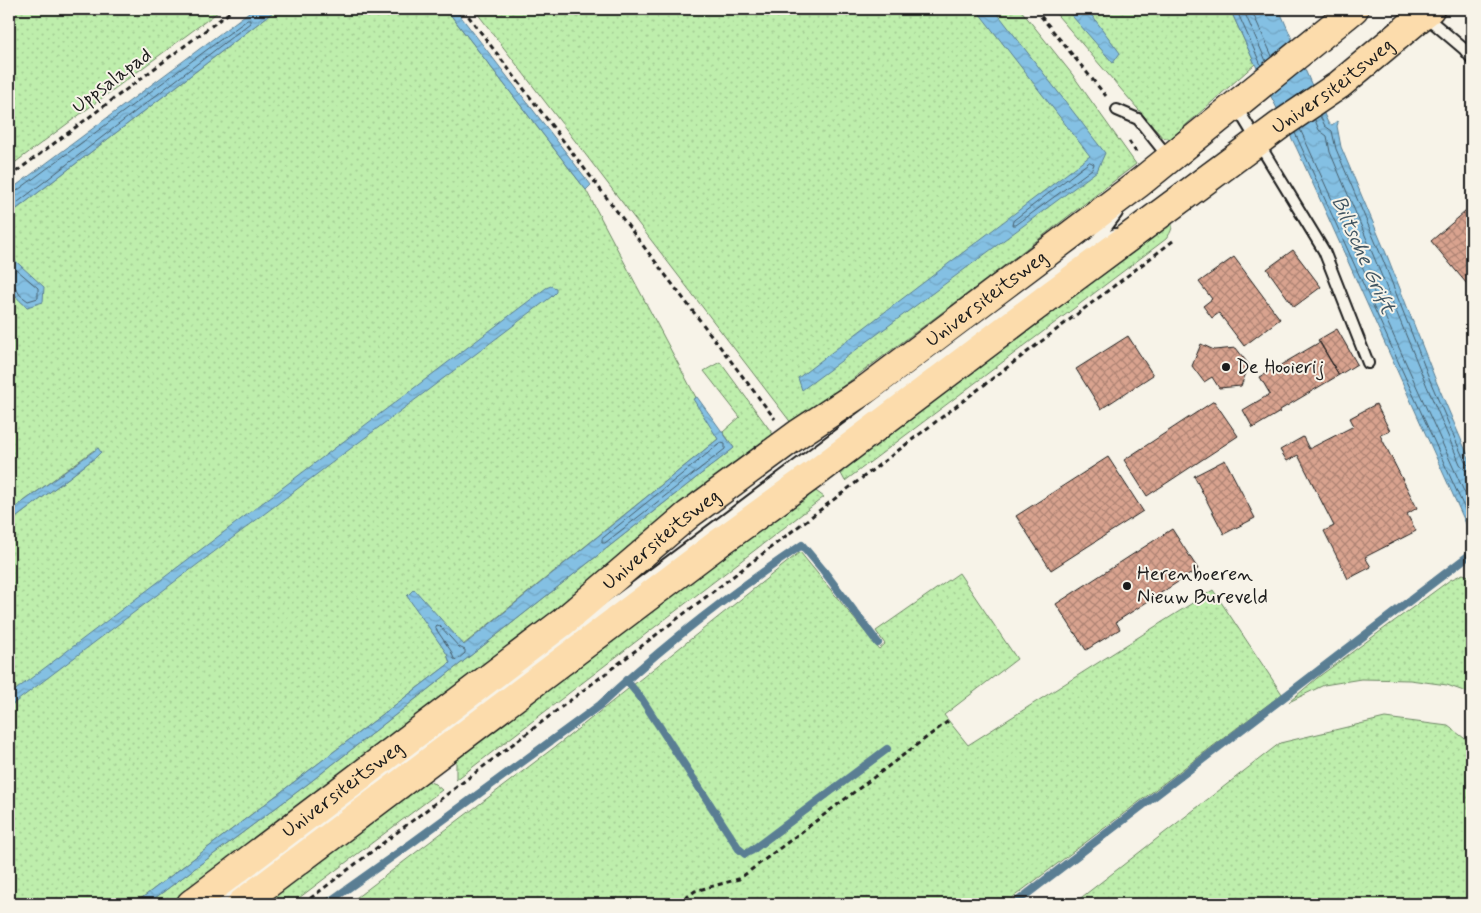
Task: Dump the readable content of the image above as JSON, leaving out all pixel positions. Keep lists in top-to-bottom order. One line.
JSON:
{"streets":{"main road":["Universiteitsweg"],"path":["Uppsalapad"]},"water":["Biltsche Grift"],"places":["De Hooierij","Herenboeren Nieuw Bureveld"]}
